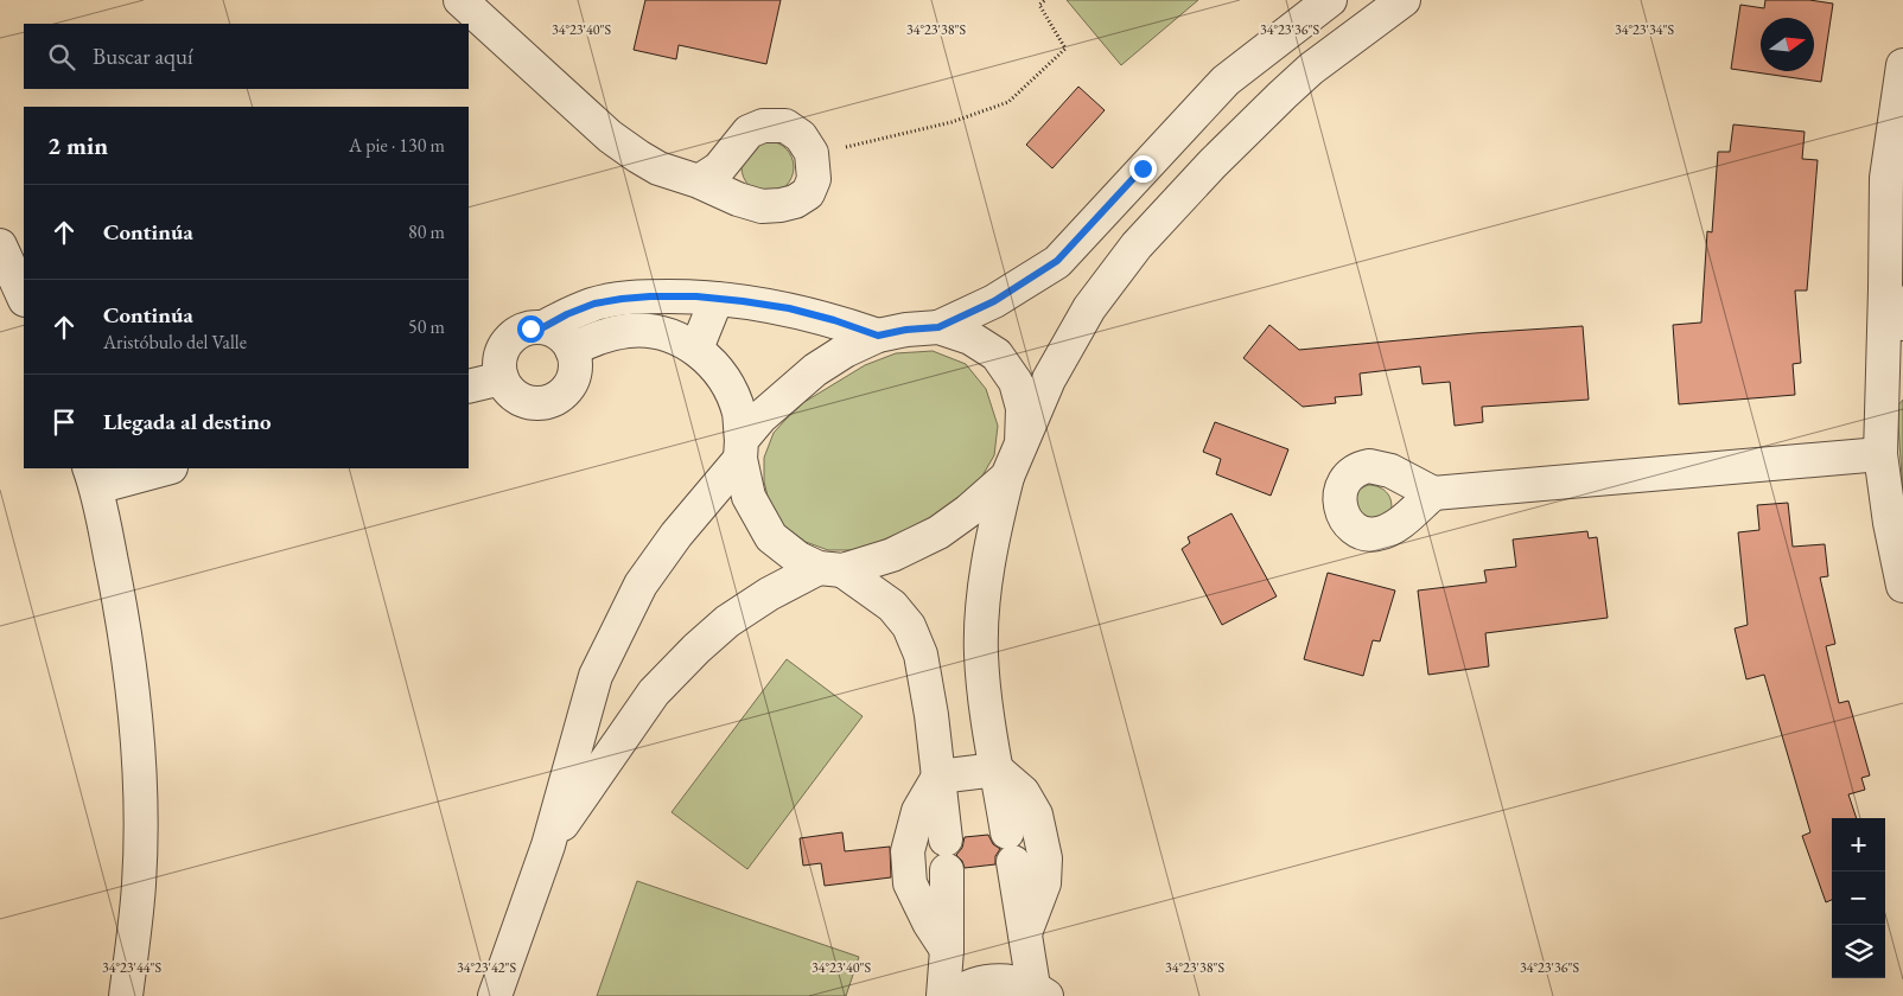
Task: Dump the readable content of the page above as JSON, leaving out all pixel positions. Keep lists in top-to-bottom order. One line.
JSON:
{"north":"right","page":{"search":"Buscar aquí","heading":["2 min","A pie · 130 m"],"list":[["Continúa","80 m"],["Continúa","Aristóbulo del Valle","50 m"],"Llegada al destino"],"map_buttons":["+","−"]},"coordinates":["34°23'40\"S","34°23'36\"S","34°23'34\"S","34°23'38\"S","34°23'44\"S","34°23'42\"S"]}
